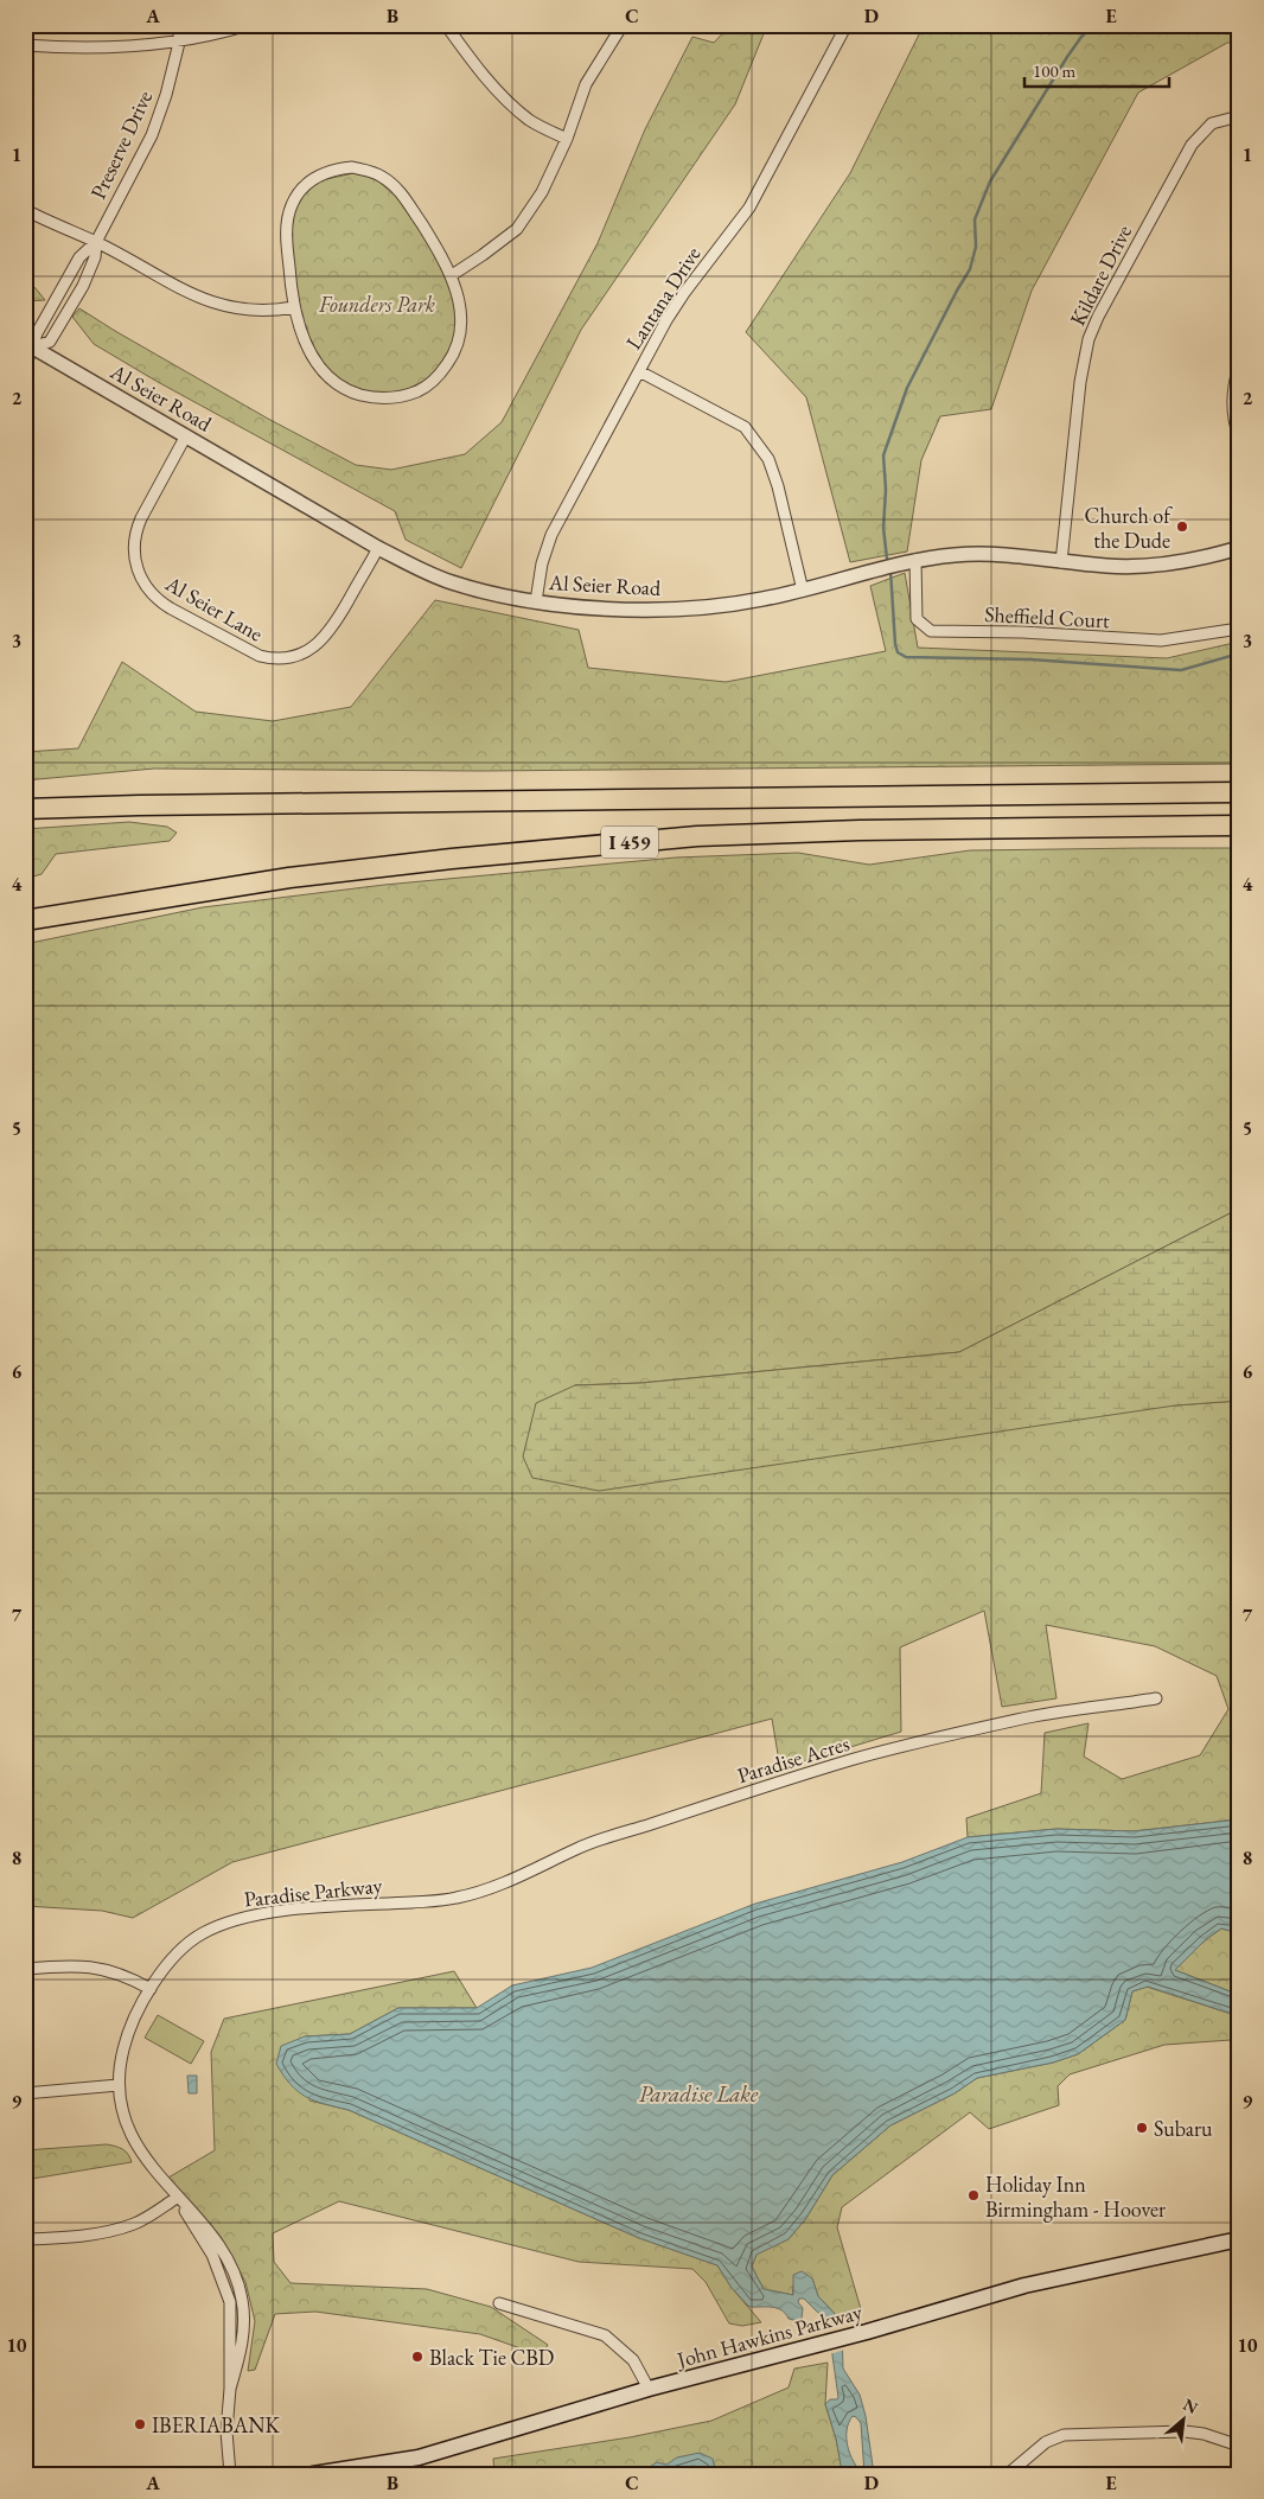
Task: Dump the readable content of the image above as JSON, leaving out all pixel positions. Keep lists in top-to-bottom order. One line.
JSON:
{"streets":{"highway":["I 459"],"main road":["John Hawkins Parkway"],"street":["Preserve Drive","Kildare Drive","Lantana Drive","Al Seier Road","Al Seier Lane","Sheffield Court","Paradise Acres","Paradise Parkway"]},"crossings":[["Preserve Drive","Al Seier Road"],["Kildare Drive","Al Seier Road"],["Lantana Drive","Al Seier Road"],["Al Seier Road","Al Seier Lane"],["Al Seier Road","Sheffield Court"],["Paradise Acres","Paradise Parkway"]],"water":["Paradise Lake"],"parks":["Founders Park"],"places":["Church of the Dude","Subaru","Holiday Inn Birmingham - Hoover","Black Tie CBD","IBERIABANK"],"scale_bar":"100 m","north":"top right","grid":{"columns":["A","B","C","D","E"],"rows":["1","2","3","4","5","6","7","8","9","10"]}}
